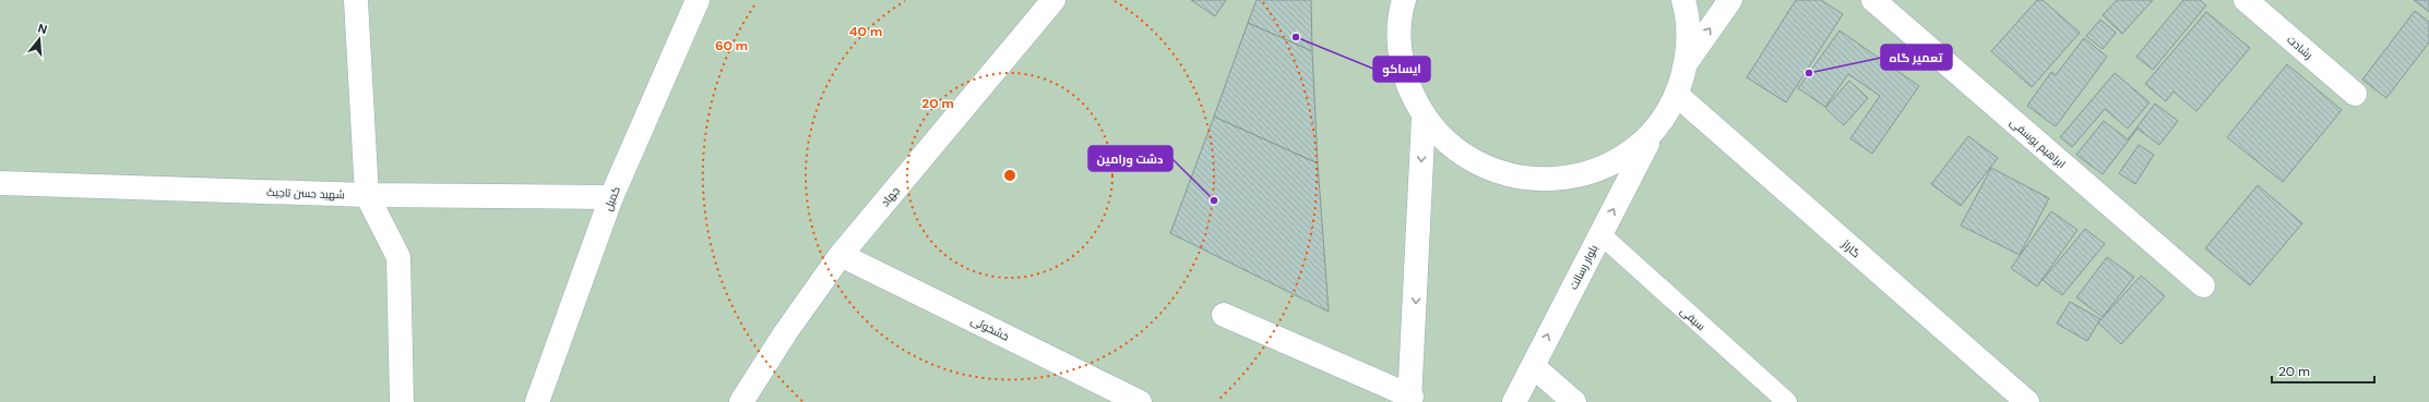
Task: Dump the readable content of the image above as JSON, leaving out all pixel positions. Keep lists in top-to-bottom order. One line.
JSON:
{"streets":{"street":["رشادت","ابراهیم یوسفی","شهید حسن تاجیک","جهاد","کمیل","گاراژ","بلوار رسالت","خشخوئی"],"lane":["سیفی"]},"crossings":[["شهید حسن تاجیک","کمیل"],["جهاد","خشخوئی"],["بلوار رسالت","سیفی"]],"places":["ایساکو","تعمیر گاه","دشت ورامین"],"scale_bar":"20 m","north":"top","rings":["40 m","60 m","20 m"]}
